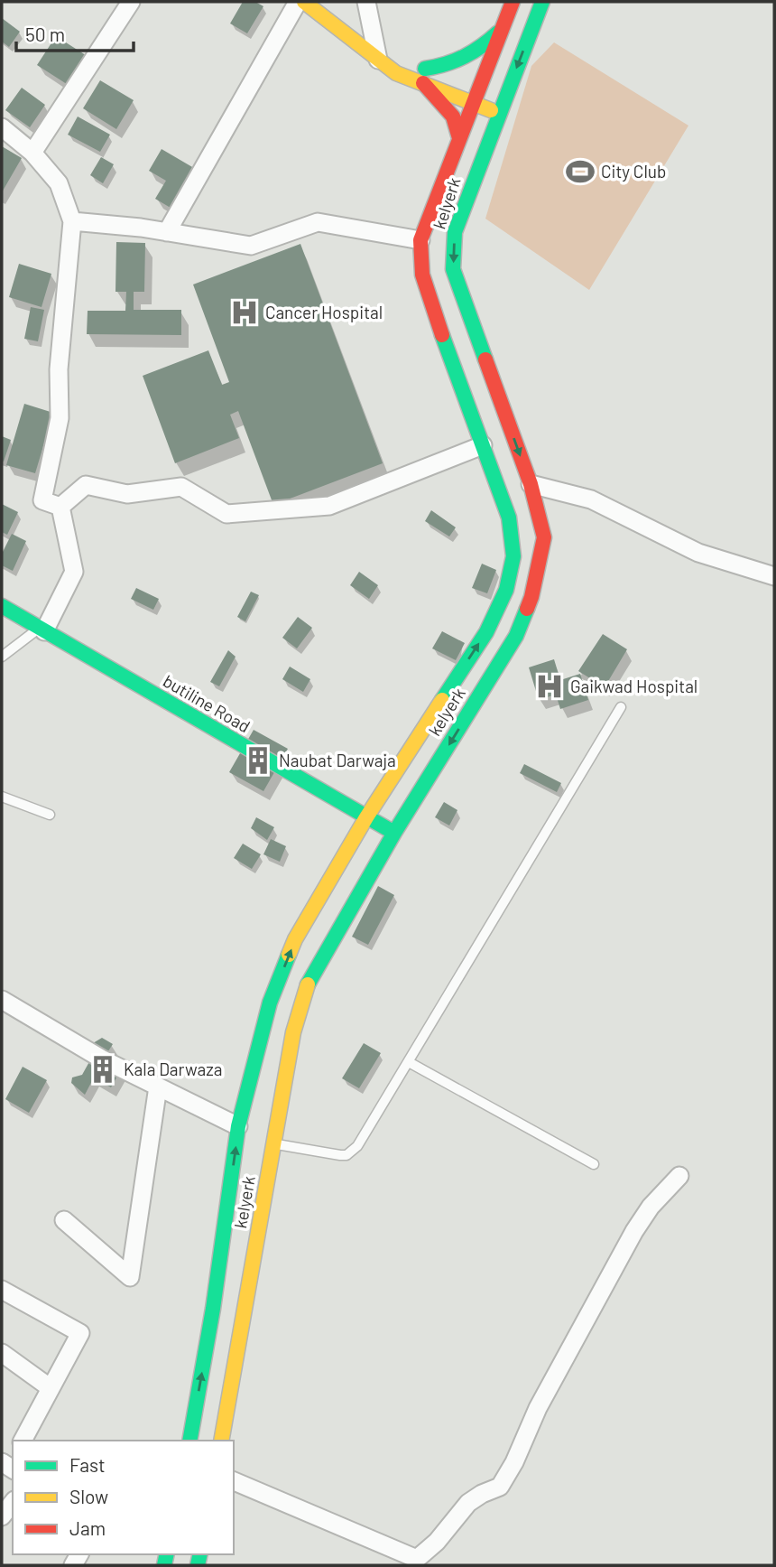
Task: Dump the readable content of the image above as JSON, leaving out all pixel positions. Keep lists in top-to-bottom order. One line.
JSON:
{"streets":{"main road":["kelyerk","butiline Road"]},"crossings":[["kelyerk","butiline Road"]],"places":{"sports":["City Club"],"hospital":["Cancer Hospital","Gaikwad Hospital"],"building":["Naubat Darwaja","Kala Darwaza"]},"legend":["Fast","Slow","Jam"],"scale_bar":"50 m"}
